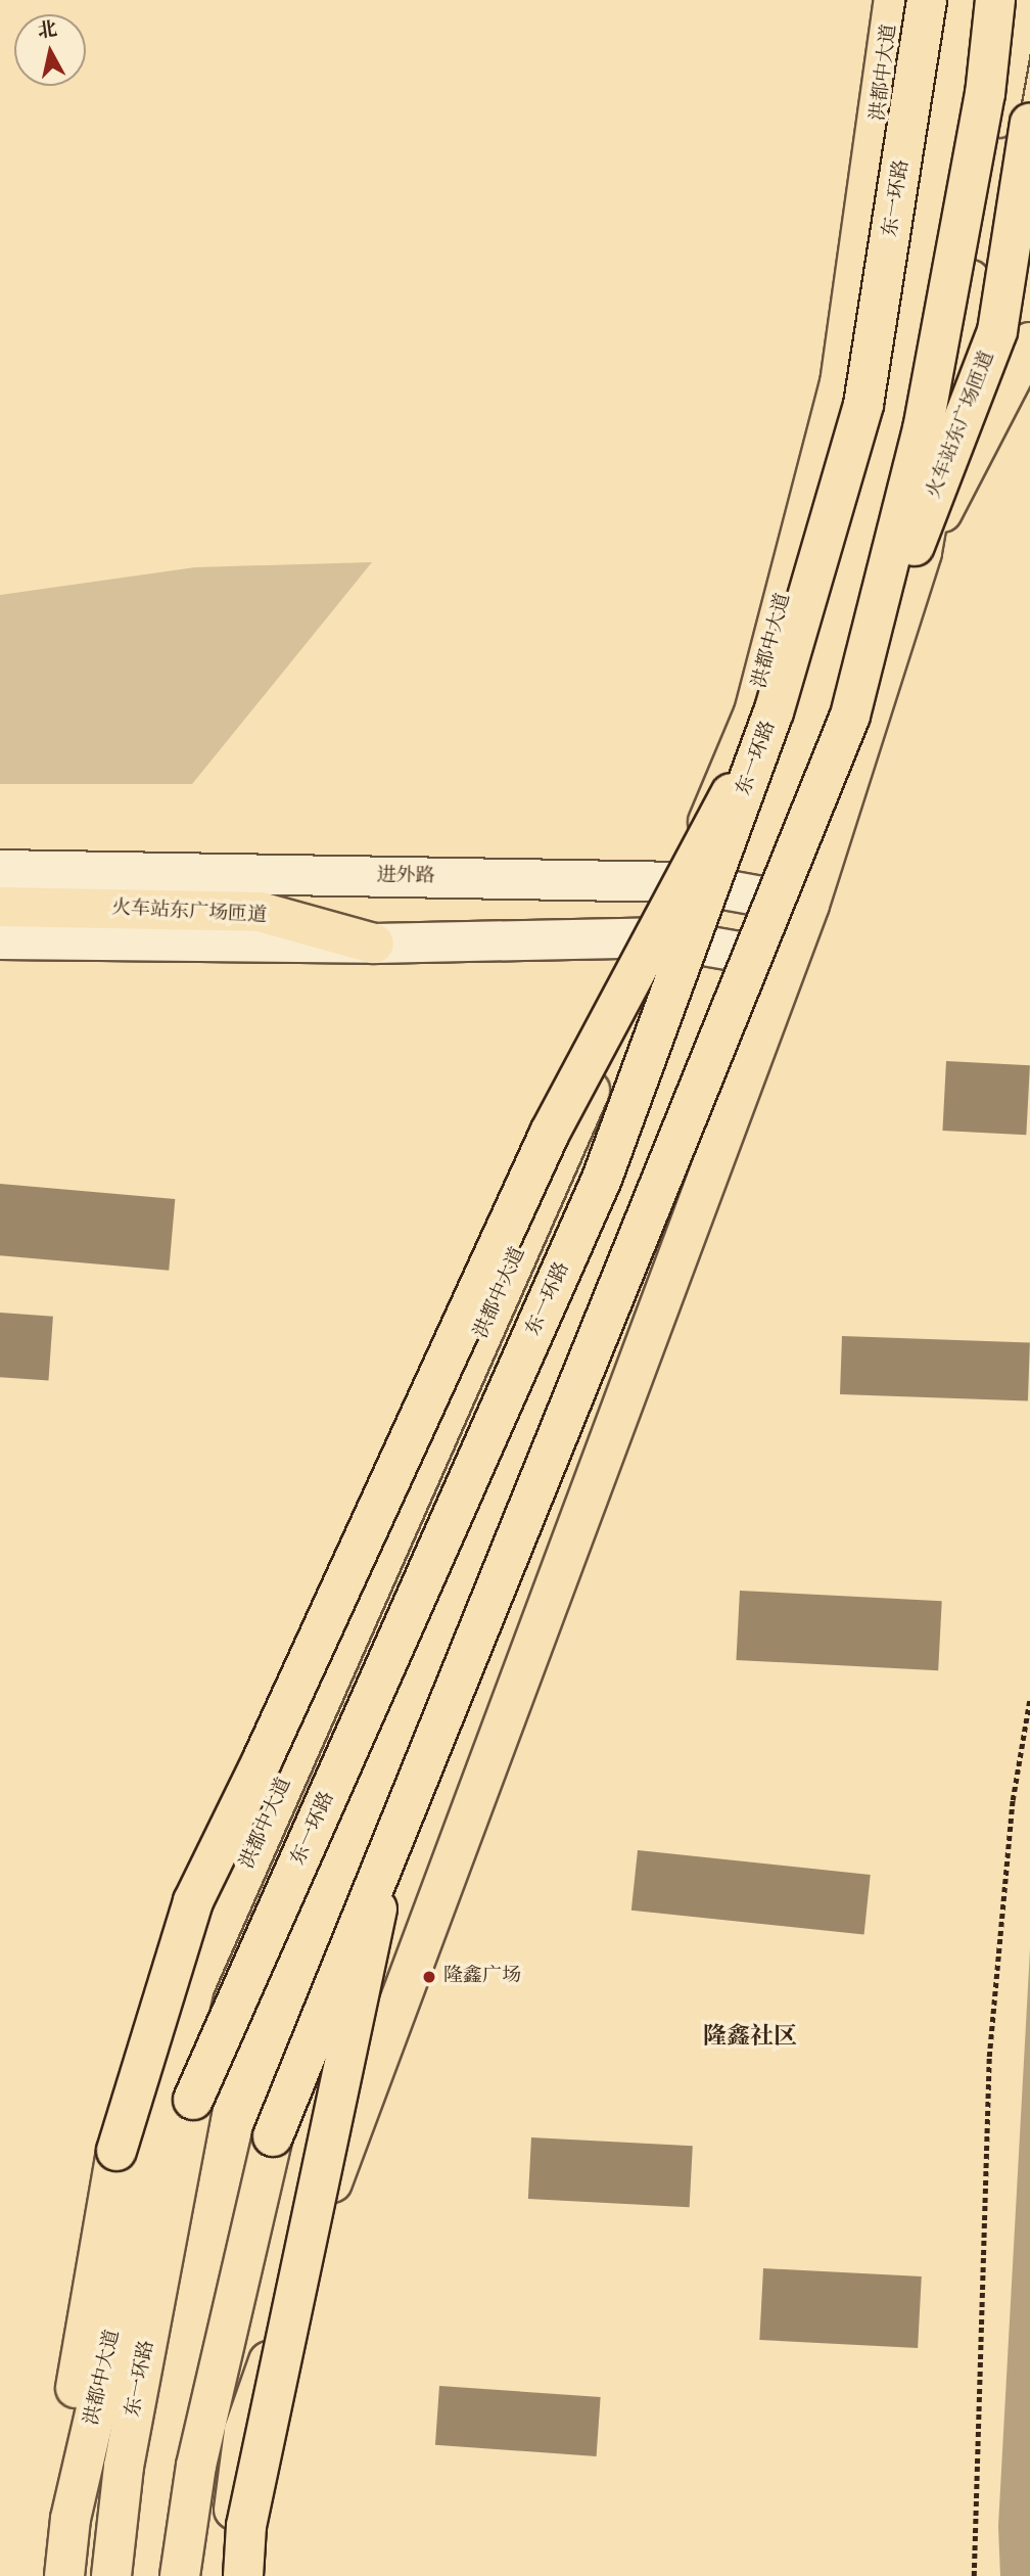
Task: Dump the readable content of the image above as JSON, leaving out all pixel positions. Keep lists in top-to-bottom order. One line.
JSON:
{"streets":{"main road":["洪都中大道","东一环路","火车站东广场匝道"],"street":["进外路"]},"crossings":[["洪都中大道","进外路"]],"districts":["隆鑫社区"],"places":["隆鑫广场"],"north":"top"}
